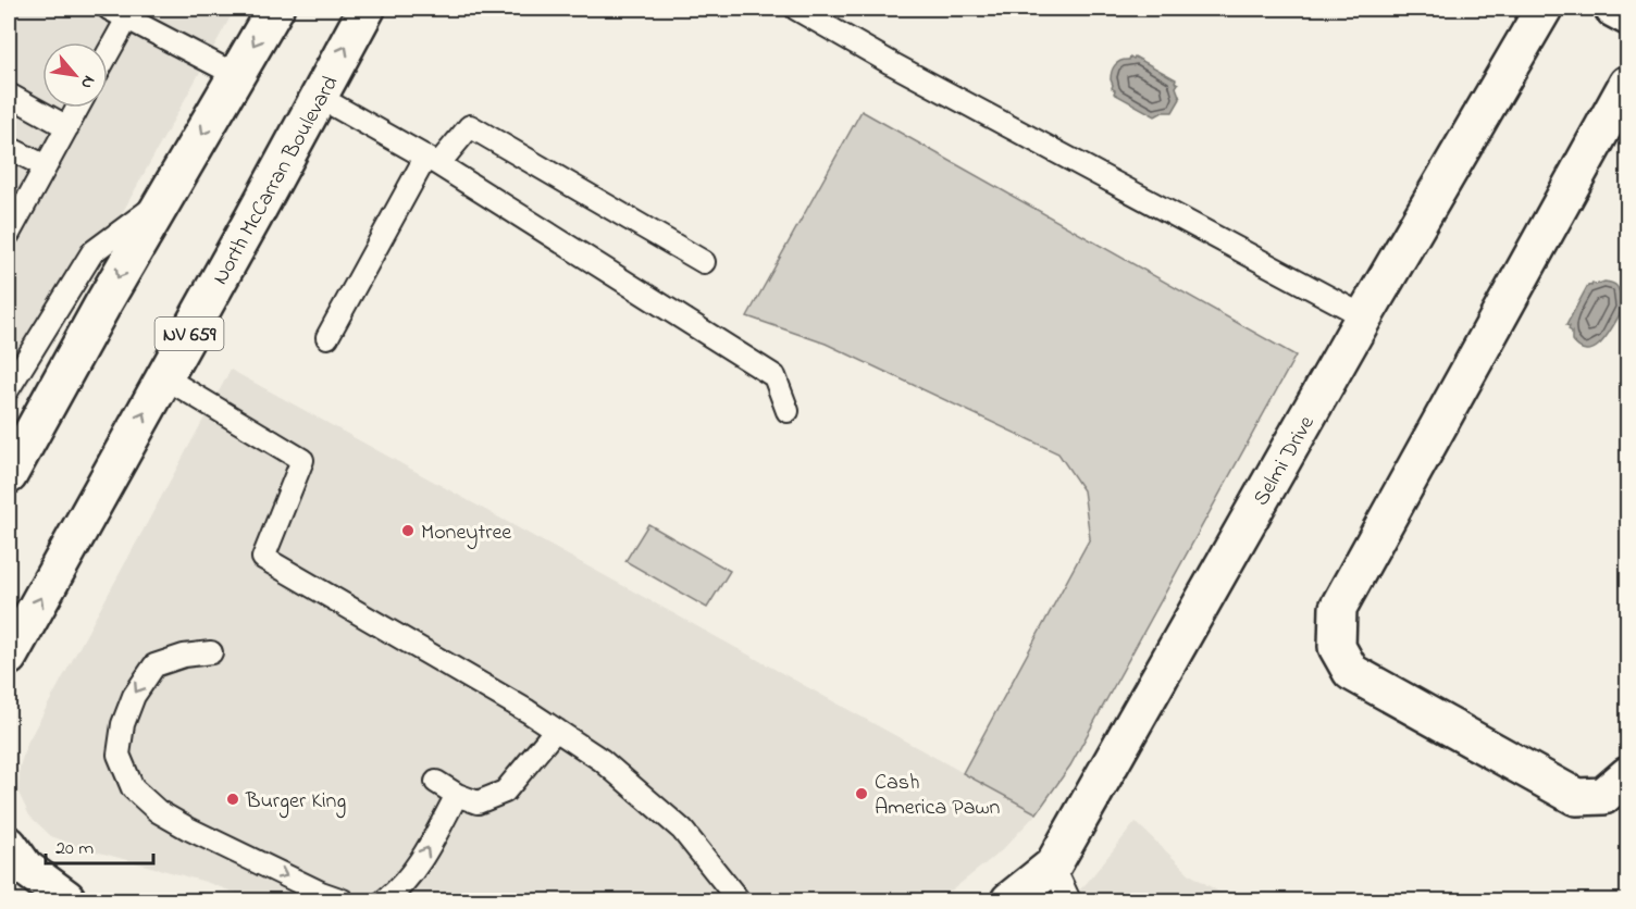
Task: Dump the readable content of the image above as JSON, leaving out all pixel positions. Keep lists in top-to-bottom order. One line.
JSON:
{"streets":{"street":["North McCarran Boulevard","NV 659","Selmi Drive"]},"places":["Moneytree","Cash America Pawn","Burger King"],"scale_bar":"20 m","north":"bottom right"}
